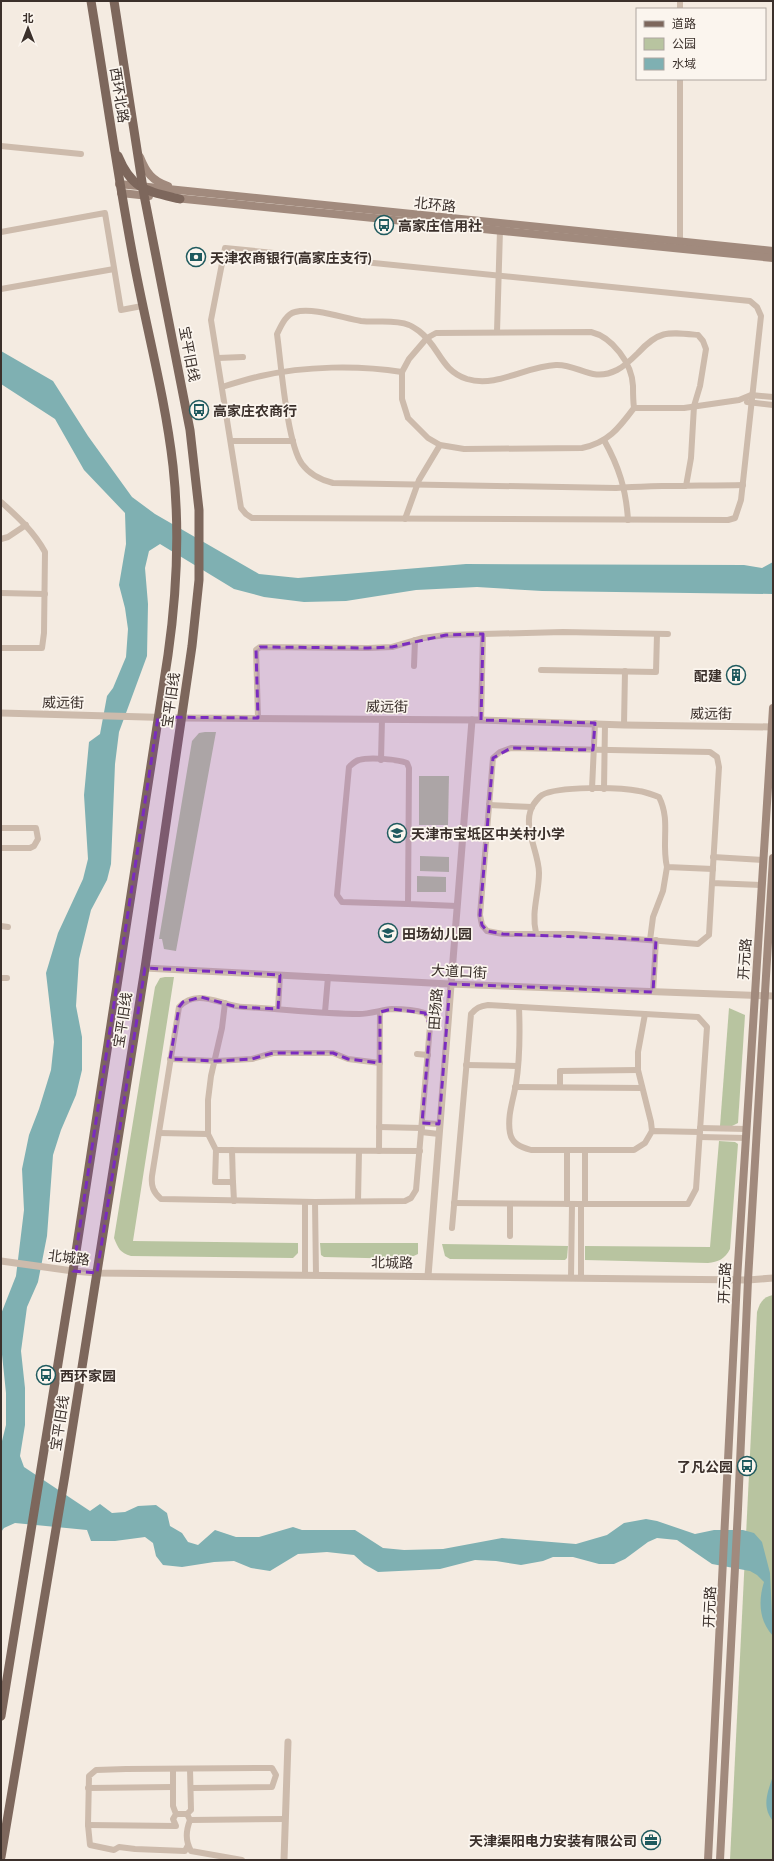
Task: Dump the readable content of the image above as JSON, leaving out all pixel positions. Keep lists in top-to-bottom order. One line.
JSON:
{"streets":{"main road":["西环北路","北环路","宝平旧线","开元路"],"street":["威远街","大道口街","田场路","北城路"]},"crossings":[["西环北路","宝平旧线"],["宝平旧线","威远街"],["宝平旧线","大道口街"],["宝平旧线","北城路"],["威远街","开元路"],["威远街","田场路"],["开元路","大道口街"],["开元路","北城路"],["大道口街","田场路"],["田场路","北城路"]],"places":{"bus stop":["高家庄信用社","高家庄农商行","西环家园","了凡公园"],"bank":["天津农商银行(高家庄支行)"],"building":["配建"],"school or university":["天津市宝坻区中关村小学","田场幼儿园"],"office":["天津渠阳电力安装有限公司"]},"legend":["道路","公园","水域"],"north":"top"}
